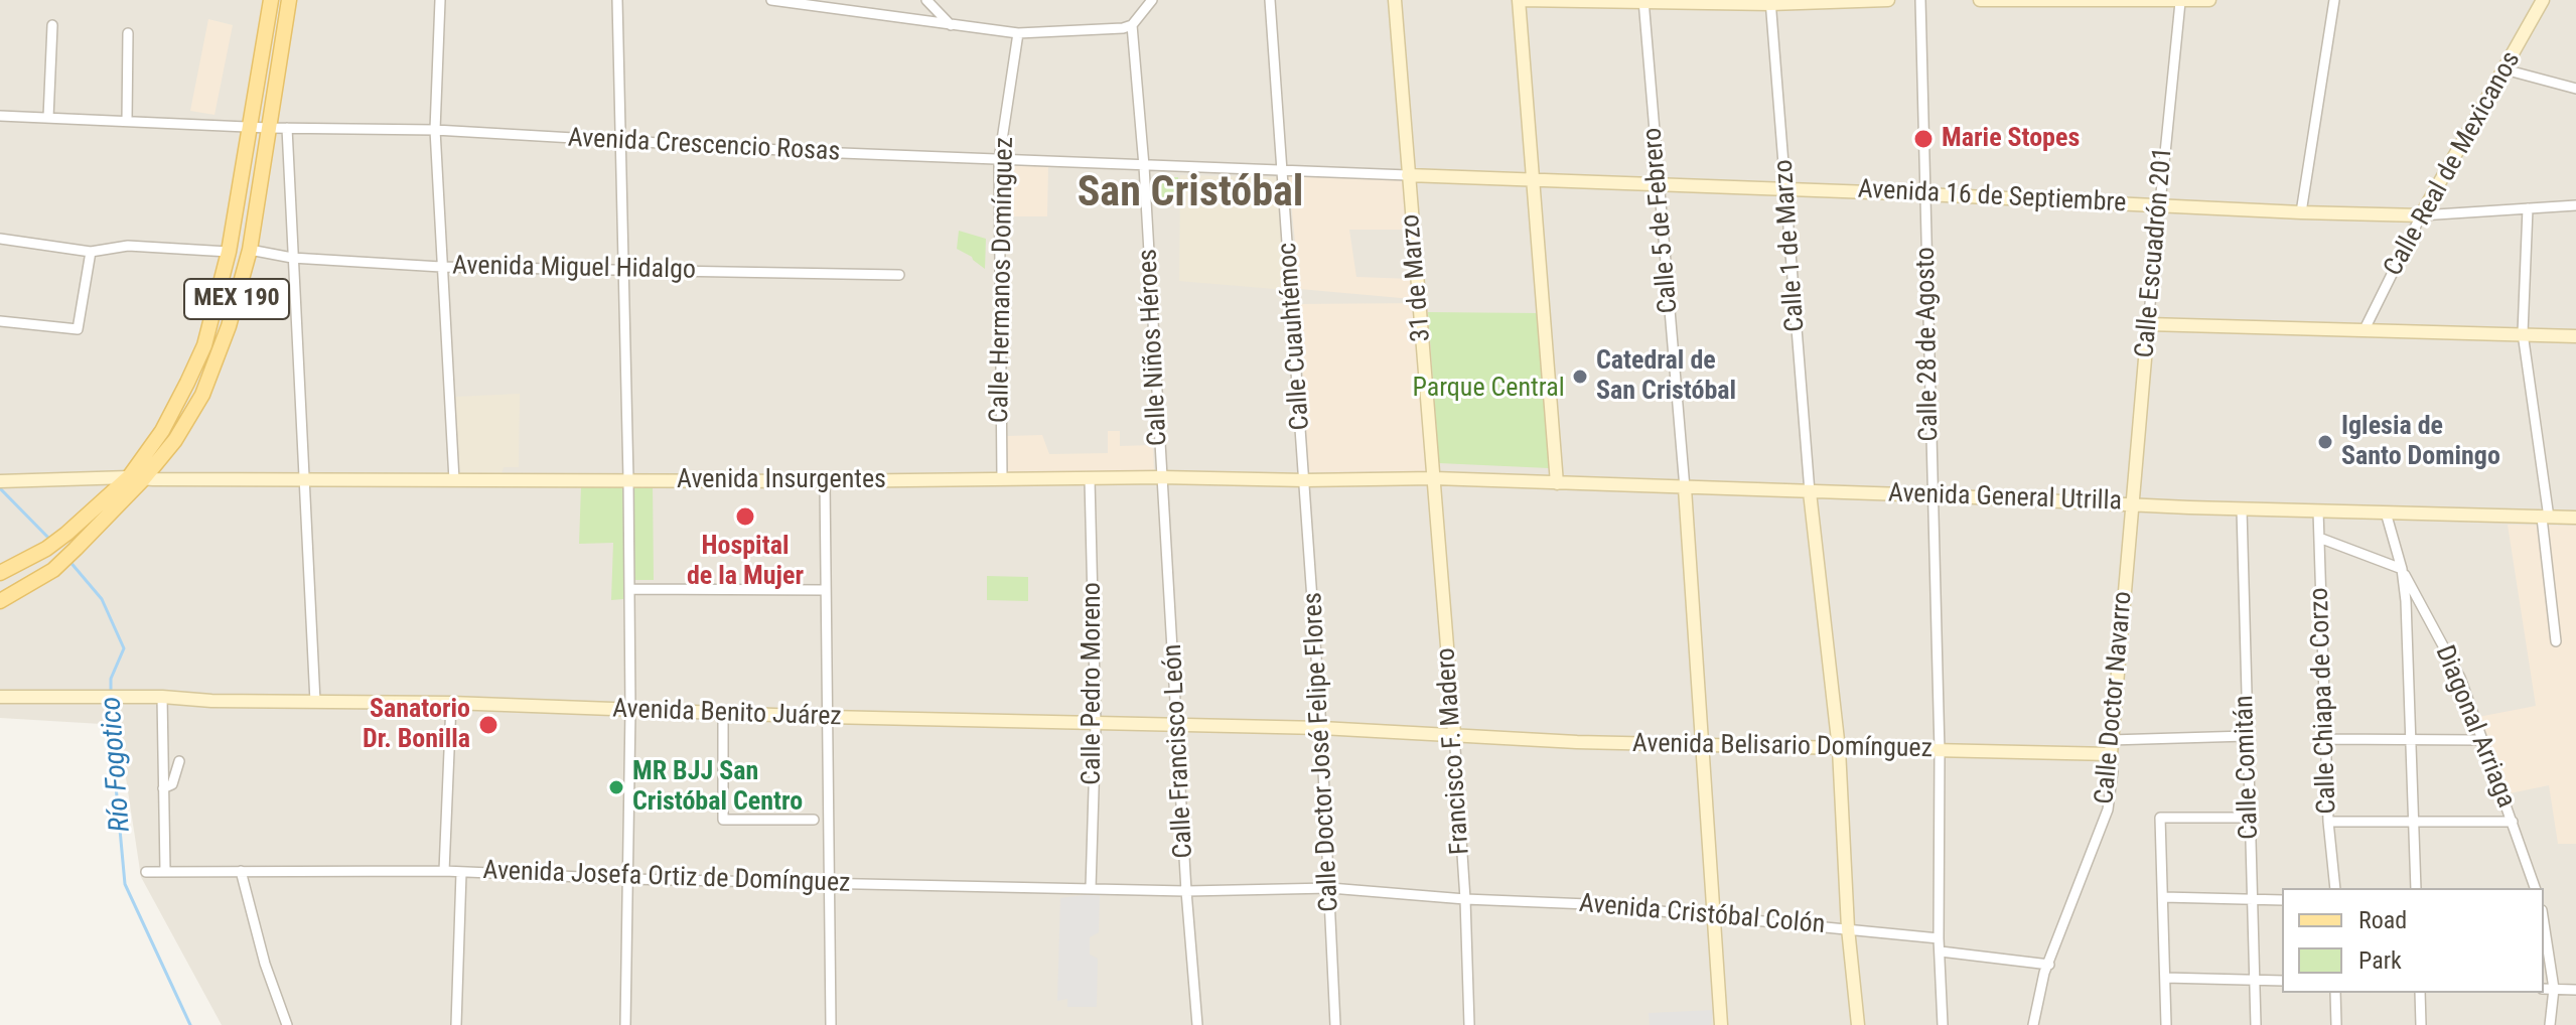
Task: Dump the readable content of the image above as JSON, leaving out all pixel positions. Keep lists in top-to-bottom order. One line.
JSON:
{"streets":{"main road":["MEX 190"],"street":["Avenida Crescencio Rosas","Calle Real de Mexicanos","Avenida 16 de Septiembre","Calle 5 de Febrero","Calle 1 de Marzo","Calle Escuadrón 201","Avenida Miguel Hidalgo","31 de Marzo","Calle Hermanos Domínguez","Calle Cuauhtémoc","Calle 28 de Agosto","Calle Niños Héroes","Avenida Insurgentes","Avenida General Utrilla","Calle Pedro Moreno","Calle Doctor Navarro","Calle Chiapa de Corzo","Avenida Benito Juárez","Diagonal Arriaga","Avenida Belisario Domínguez","Calle Francisco León","Francisco F. Madero","Calle Doctor José Felipe Flores","Calle Comitán","Avenida Josefa Ortiz de Domínguez","Avenida Cristóbal Colón"]},"crossings":[["Avenida Crescencio Rosas","Avenida 16 de Septiembre"],["Avenida Crescencio Rosas","31 de Marzo"],["Avenida Crescencio Rosas","Calle Hermanos Domínguez"],["Avenida Crescencio Rosas","MEX 190"],["Avenida Crescencio Rosas","Calle Cuauhtémoc"],["Avenida Crescencio Rosas","Calle Niños Héroes"],["Calle Real de Mexicanos","Avenida 16 de Septiembre"],["Avenida 16 de Septiembre","Calle 5 de Febrero"],["Avenida 16 de Septiembre","Calle 1 de Marzo"],["Avenida 16 de Septiembre","Calle Escuadrón 201"],["Avenida 16 de Septiembre","31 de Marzo"],["Avenida 16 de Septiembre","Calle 28 de Agosto"],["Calle 5 de Febrero","Avenida General Utrilla"],["Calle 1 de Marzo","Avenida General Utrilla"],["Calle Escuadrón 201","Avenida General Utrilla"],["Calle Escuadrón 201","Calle Doctor Navarro"],["Avenida Miguel Hidalgo","MEX 190"],["31 de Marzo","Avenida Insurgentes"],["31 de Marzo","Avenida General Utrilla"],["31 de Marzo","Francisco F. Madero"],["Calle Hermanos Domínguez","Avenida Insurgentes"],["MEX 190","Avenida Insurgentes"],["Calle Cuauhtémoc","Avenida Insurgentes"],["Calle Cuauhtémoc","Calle Doctor José Felipe Flores"],["Calle 28 de Agosto","Avenida General Utrilla"],["Calle 28 de Agosto","Avenida Belisario Domínguez"],["Calle 28 de Agosto","Avenida Cristóbal Colón"],["Calle Niños Héroes","Avenida Insurgentes"],["Calle Niños Héroes","Calle Francisco León"],["Avenida Insurgentes","Avenida General Utrilla"],["Avenida Insurgentes","Calle Pedro Moreno"],["Avenida Insurgentes","Calle Francisco León"],["Avenida Insurgentes","Francisco F. Madero"],["Avenida Insurgentes","Calle Doctor José Felipe Flores"],["Avenida General Utrilla","Calle Doctor Navarro"],["Avenida General Utrilla","Calle Chiapa de Corzo"],["Avenida General Utrilla","Francisco F. Madero"],["Avenida General Utrilla","Calle Comitán"],["Calle Pedro Moreno","Avenida Benito Juárez"],["Calle Pedro Moreno","Avenida Josefa Ortiz de Domínguez"],["Calle Doctor Navarro","Avenida Belisario Domínguez"],["Avenida Benito Juárez","Avenida Belisario Domínguez"],["Avenida Benito Juárez","Calle Francisco León"],["Avenida Benito Juárez","Francisco F. Madero"],["Avenida Benito Juárez","Calle Doctor José Felipe Flores"],["Avenida Belisario Domínguez","Francisco F. Madero"],["Calle Francisco León","Avenida Josefa Ortiz de Domínguez"],["Francisco F. Madero","Avenida Cristóbal Colón"],["Calle Doctor José Felipe Flores","Avenida Josefa Ortiz de Domínguez"],["Calle Doctor José Felipe Flores","Avenida Cristóbal Colón"],["Avenida Josefa Ortiz de Domínguez","Avenida Cristóbal Colón"]],"districts":["San Cristóbal"],"water":["Río Fogotico"],"parks":["Parque Central"],"places":["Marie Stopes","Catedral de San Cristóbal","Iglesia de Santo Domingo","Hospital de la Mujer","Sanatorio Dr. Bonilla","MR BJJ San Cristóbal Centro"],"legend":["Road","Park"]}
